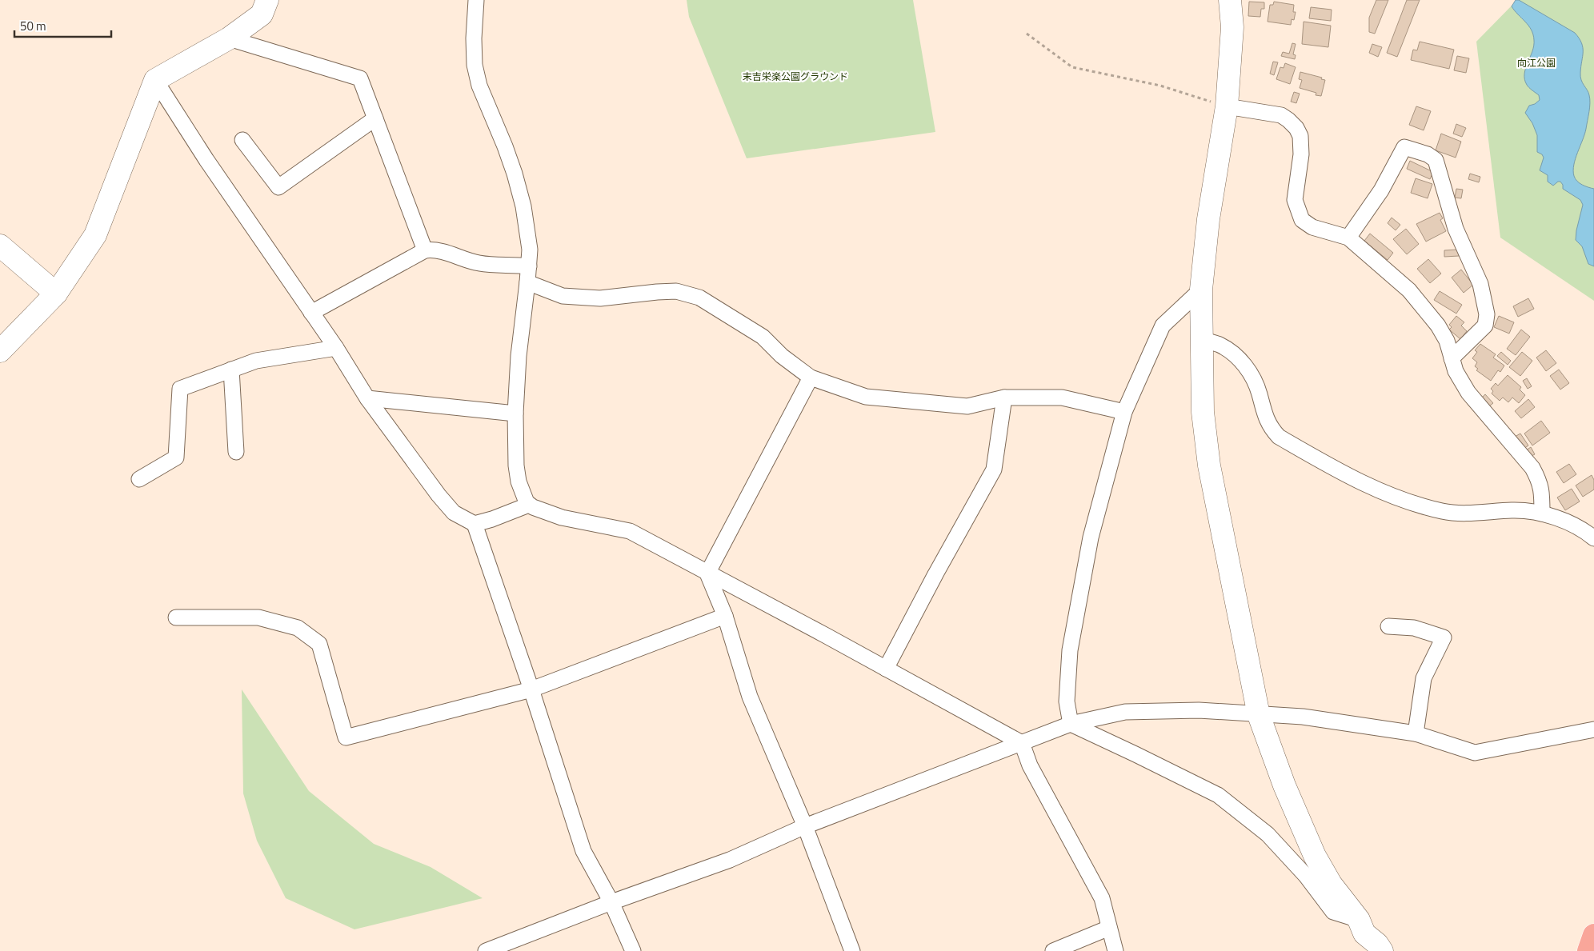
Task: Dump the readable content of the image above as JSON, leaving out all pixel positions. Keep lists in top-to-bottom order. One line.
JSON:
{"parks":["向江公園","末吉栄楽公園グラウンド"],"scale_bar":"50 m"}
